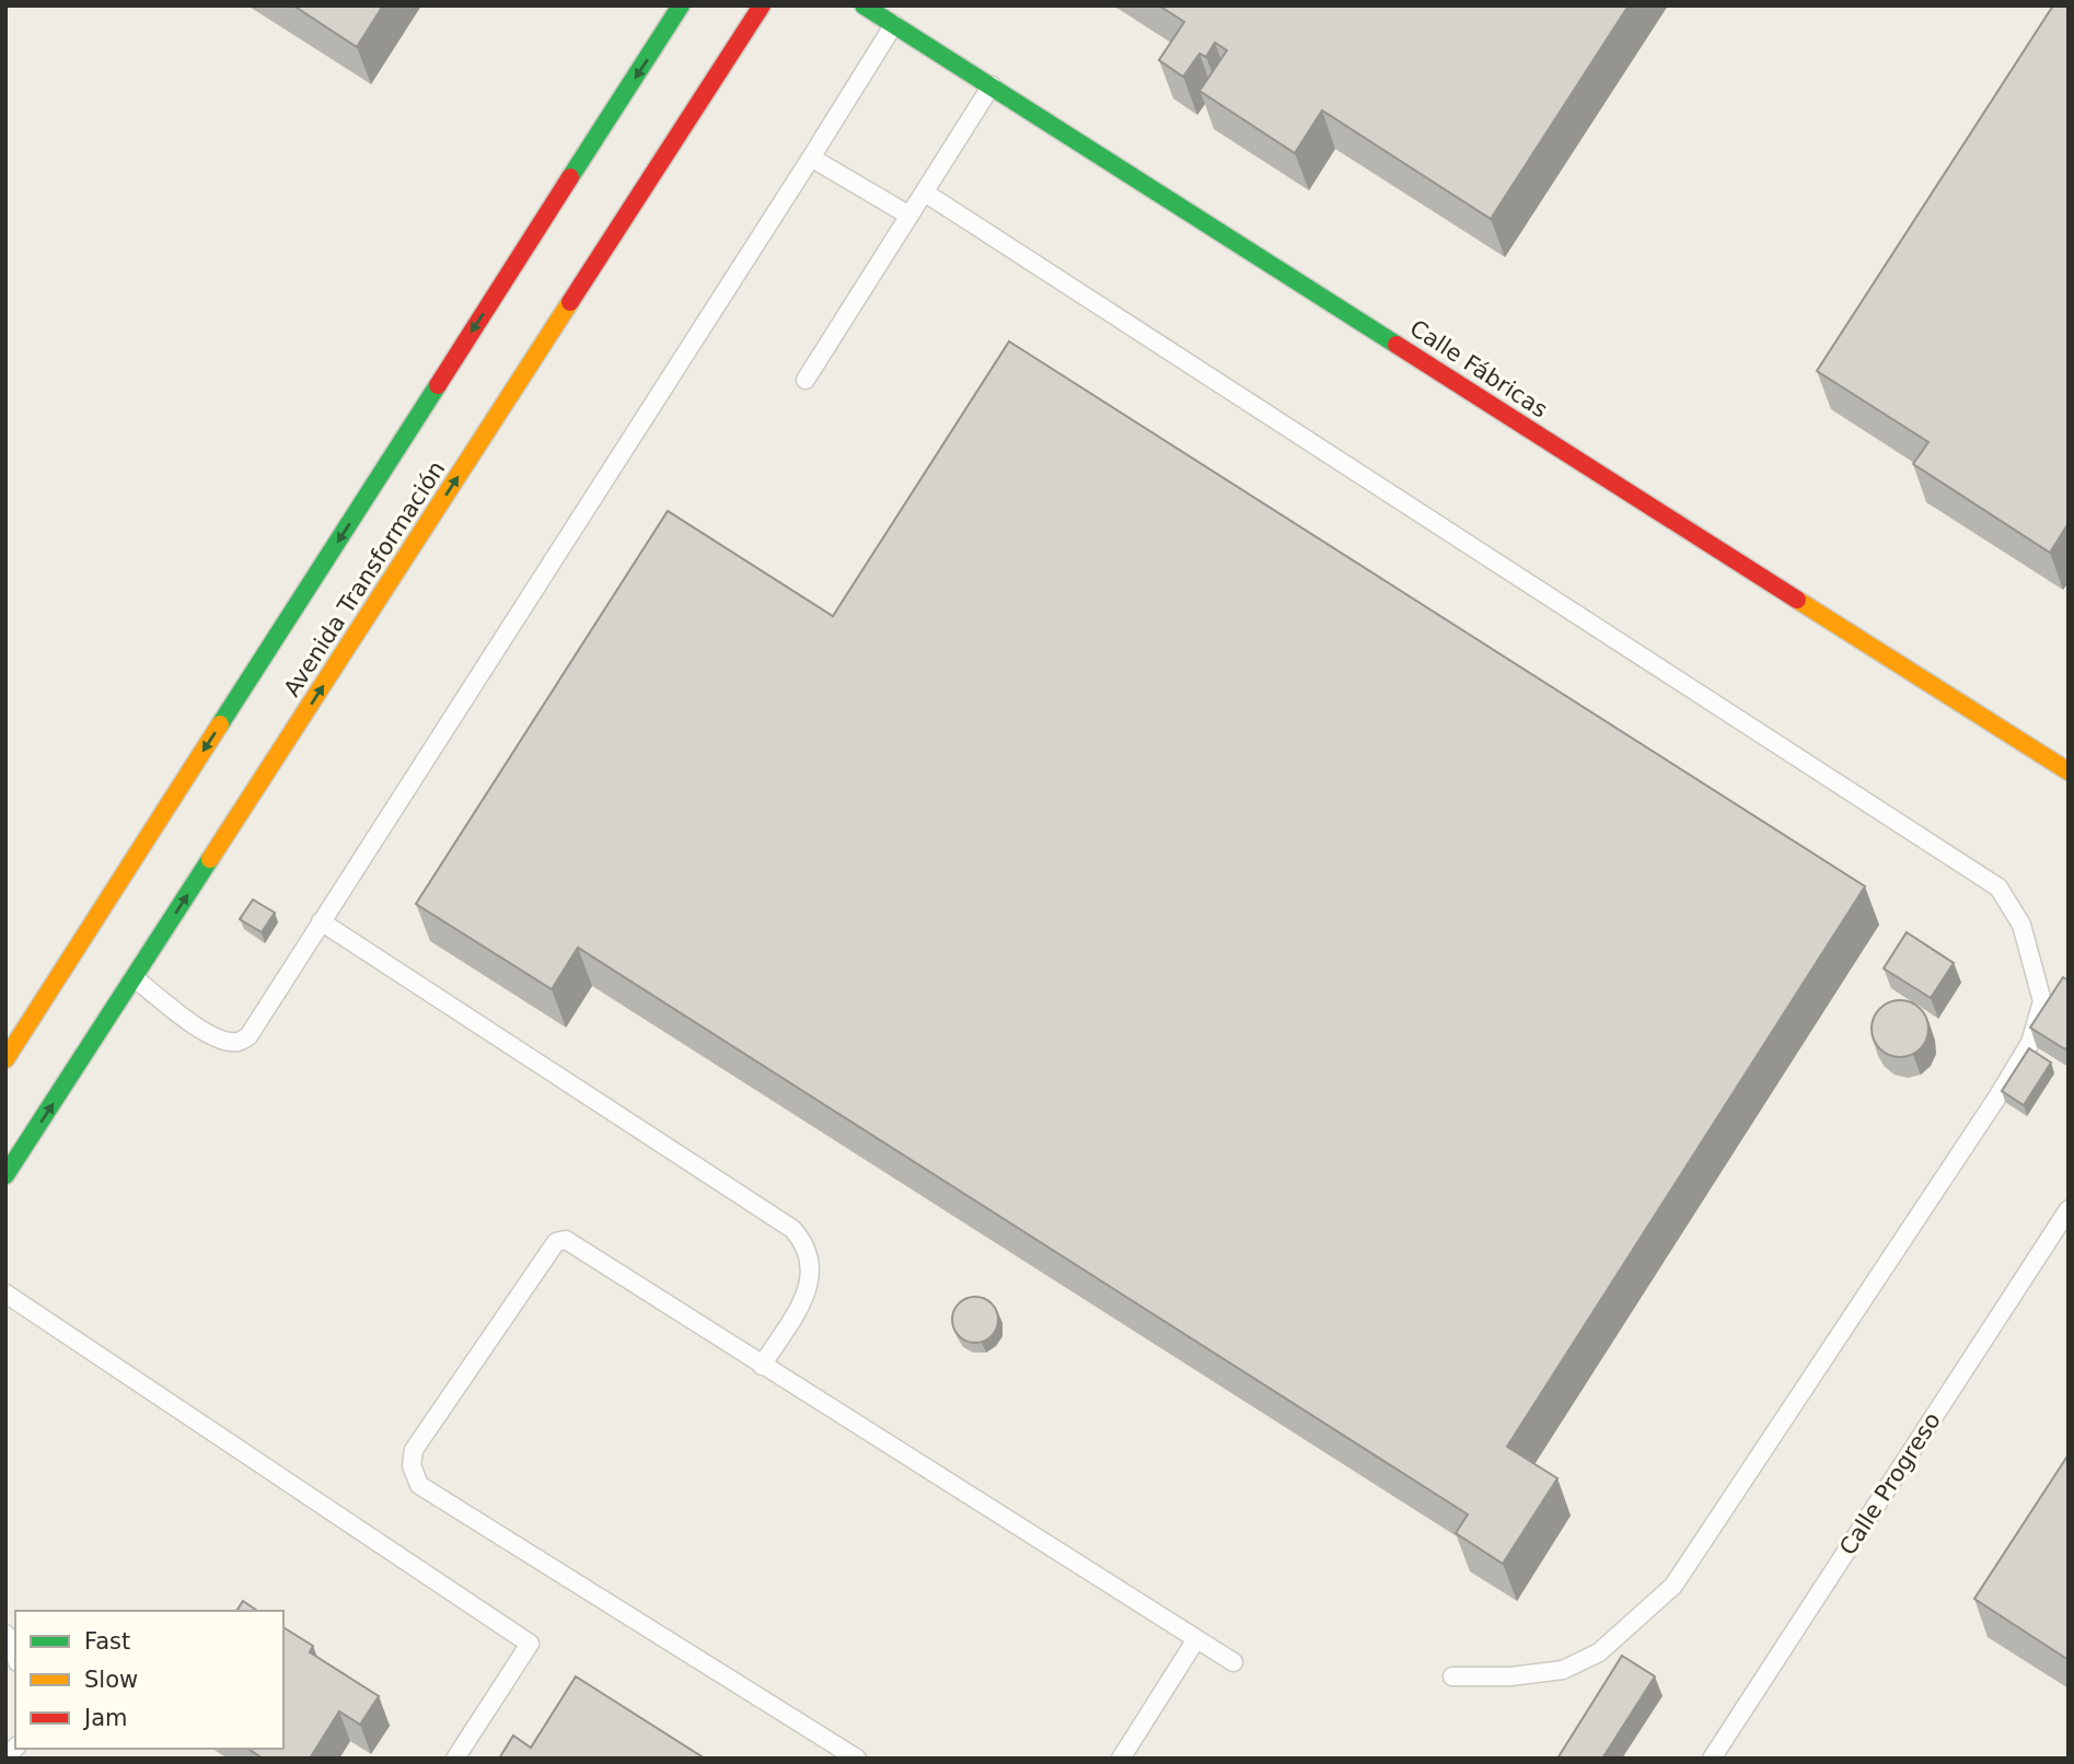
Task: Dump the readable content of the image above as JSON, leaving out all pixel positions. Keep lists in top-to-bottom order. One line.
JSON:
{"streets":{"main road":["Calle Fábricas","Avenida Transformación"],"lane":["Calle Progreso"]},"legend":["Fast","Slow","Jam"]}
